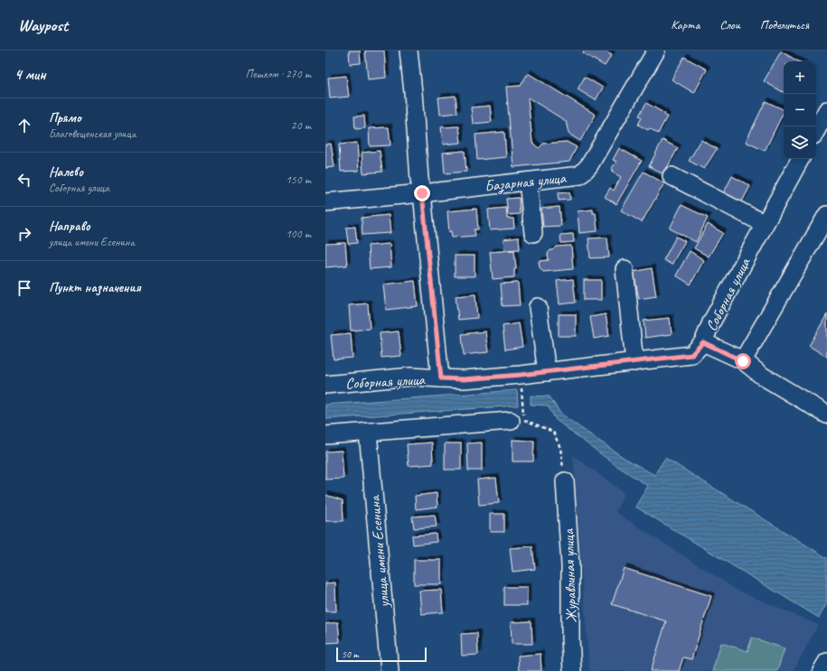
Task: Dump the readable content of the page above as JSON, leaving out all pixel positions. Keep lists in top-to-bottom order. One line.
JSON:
{"streets":{"street":["Базарная улица","Соборная улица","улица имени Есенина","Журавлиная улица"]},"scale_bar":"50 m","page":{"header":"Waypost","nav":["Карта","Слои","Поделиться"],"heading":["4 мин","Пешком · 270 m"],"map_buttons":["+","−"],"list":[["Прямо","Благовещенская улица","20 m"],["Налево","Соборная улица","150 m"],["Направо","улица имени Есенина","100 m"],"Пункт назначения"],"scale":"50 m"}}
